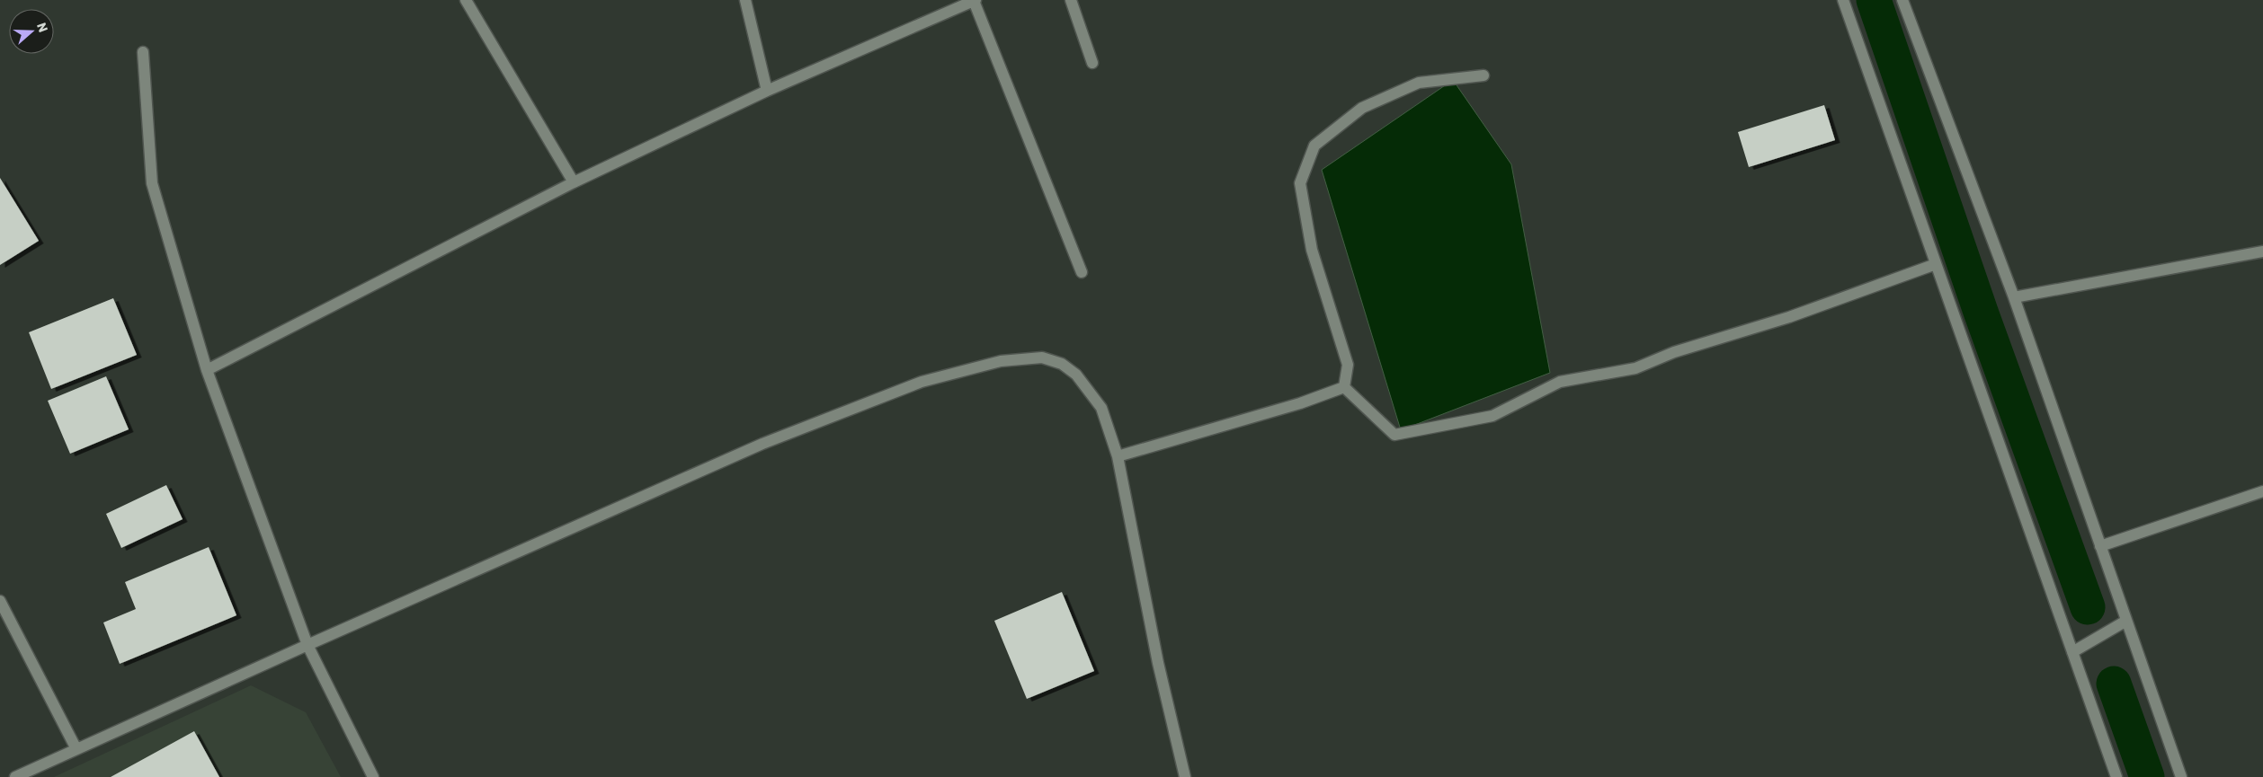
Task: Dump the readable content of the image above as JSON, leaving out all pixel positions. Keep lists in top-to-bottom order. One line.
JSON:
{"north":"right"}
